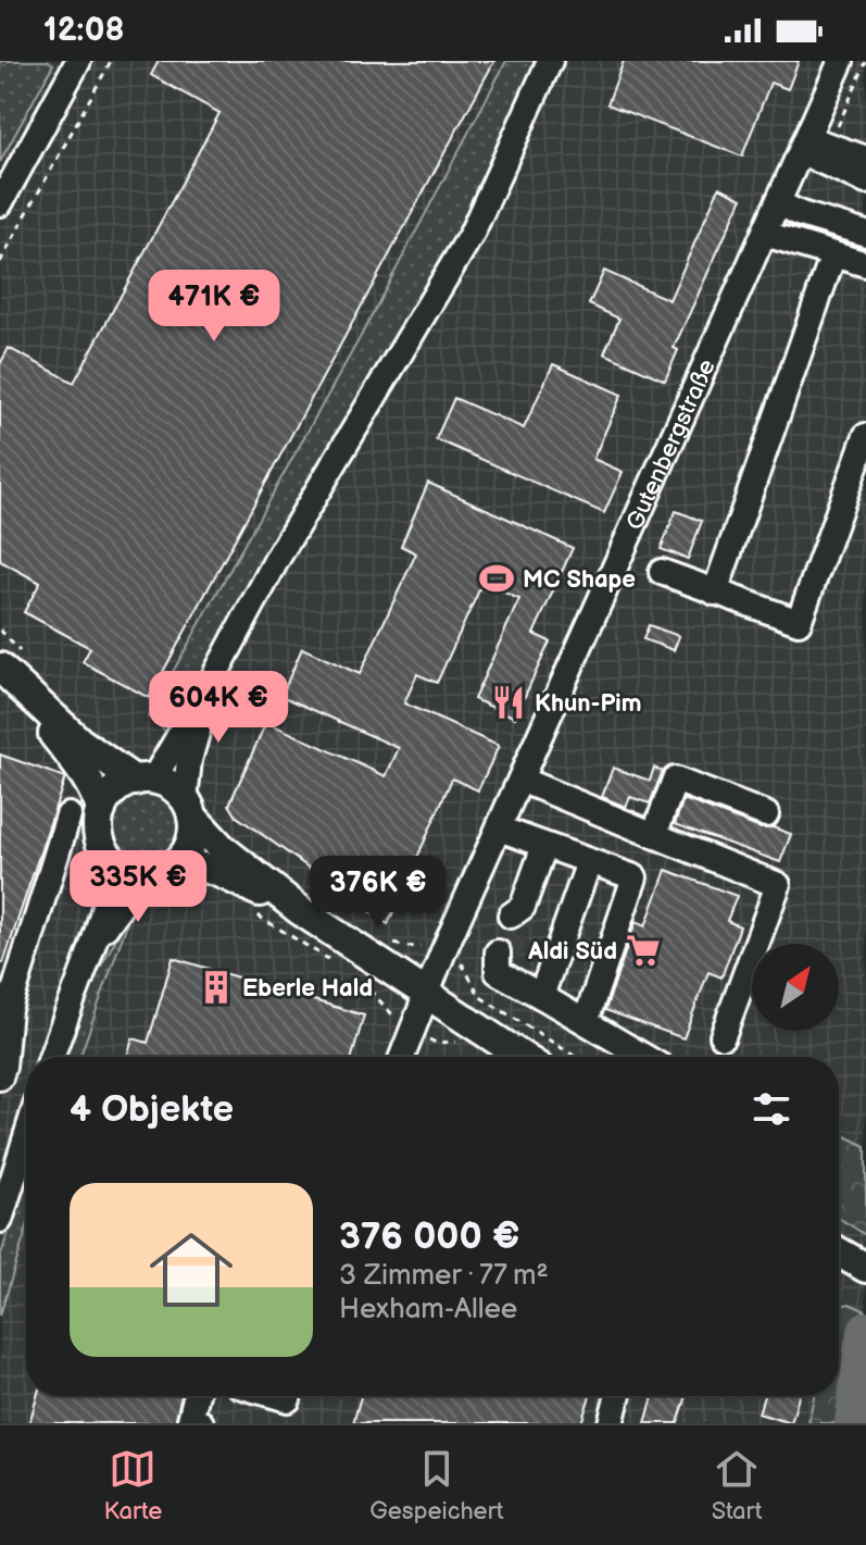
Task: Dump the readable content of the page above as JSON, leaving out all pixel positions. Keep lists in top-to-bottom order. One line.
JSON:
{"streets":{"street":["Gutenbergstraße"]},"places":{"sports":["MC Shape"],"restaurant":["Khun-Pim"],"supermarket":["Aldi Süd"],"building":["Eberle Hald"]},"north":"top right","page":{"status":"12:08","price":["471K €","604K €","335K €","376K €"],"heading":"4 Objekte","list":[{"name":"376 000 €","note":"3 Zimmer · 77 m² · Hexham-Allee"}],"tabs":["Karte","Gespeichert","Start"]}}
